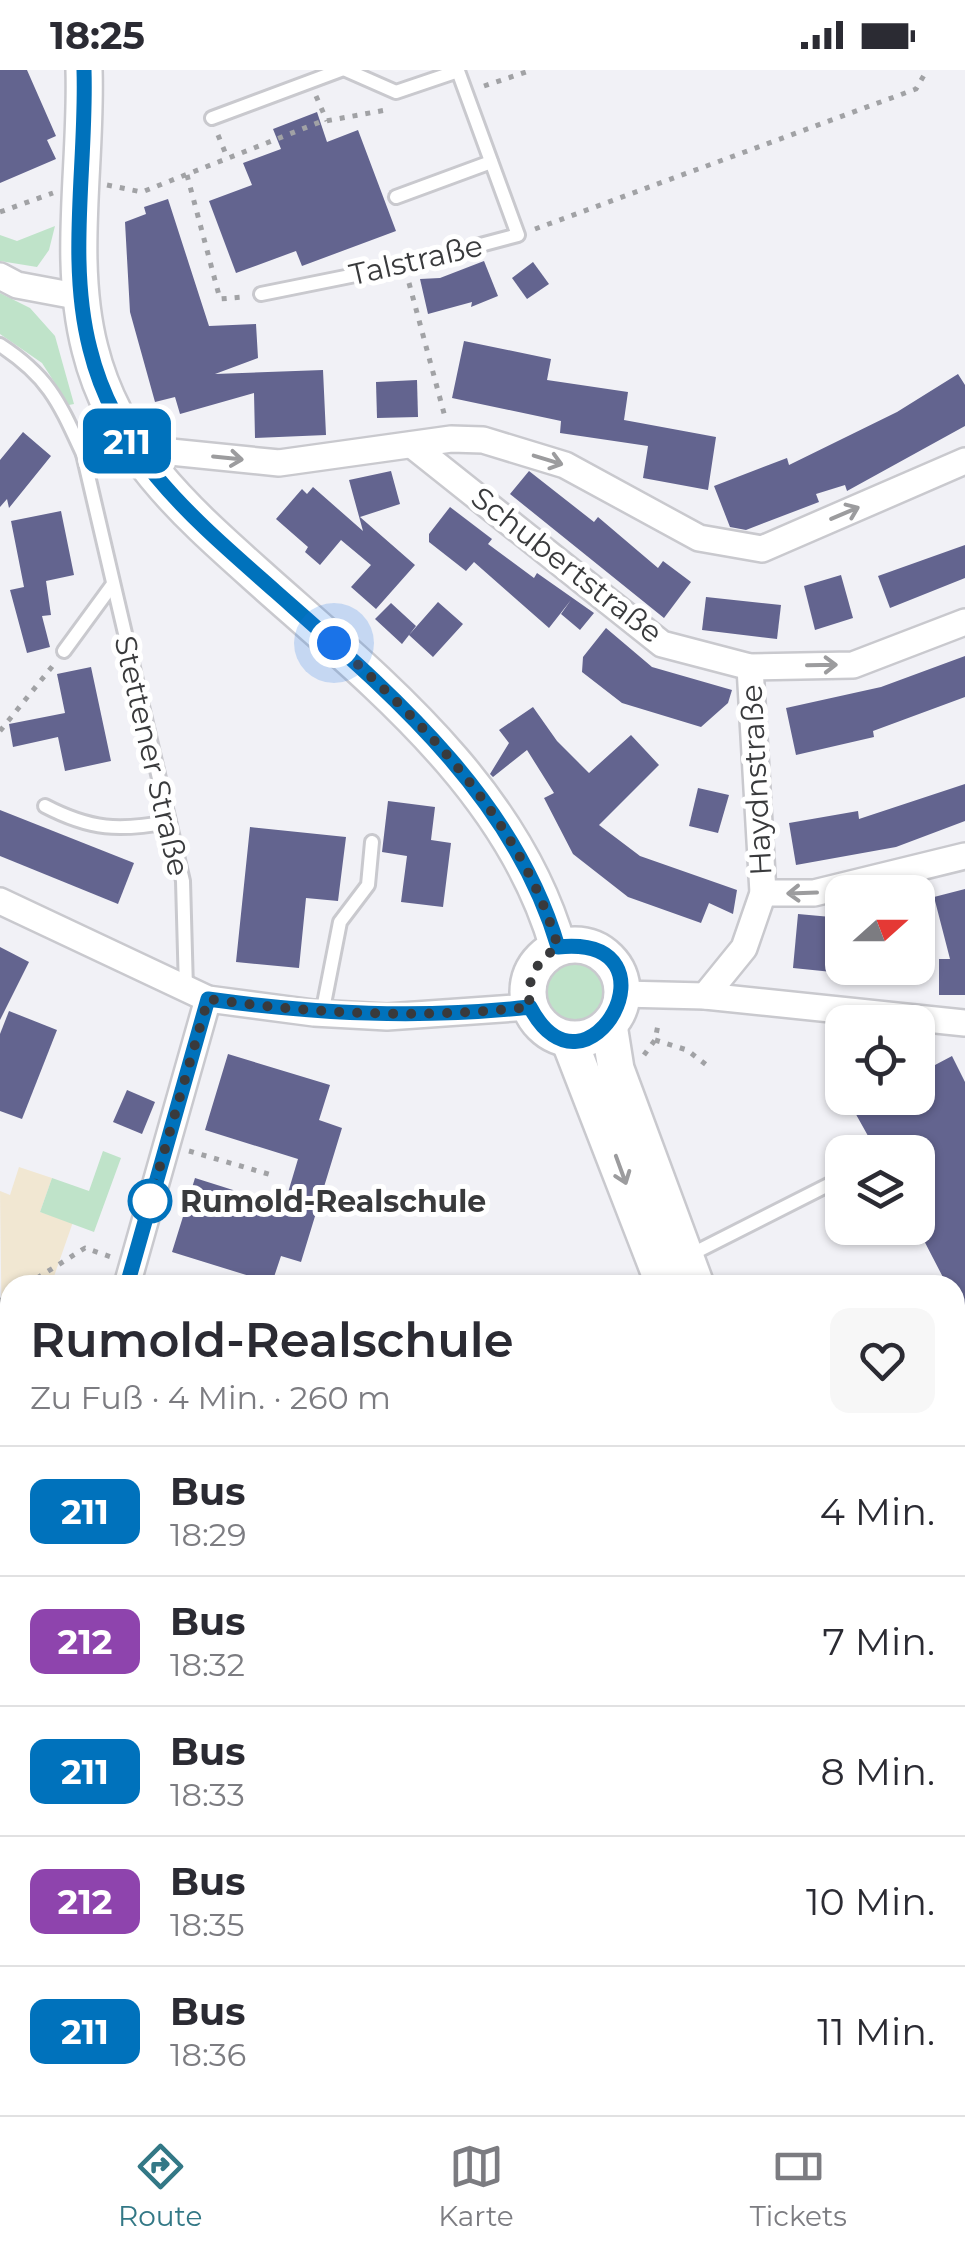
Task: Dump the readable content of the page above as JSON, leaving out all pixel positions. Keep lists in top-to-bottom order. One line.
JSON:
{"streets":{"street":["Schubertstraße","Stettener Straße","Haydnstraße"],"lane":["Talstraße"]},"crossings":[["Schubertstraße","Haydnstraße"]],"places":["Rumold-Realschule"],"lines":["bus line 211"],"north":"right","page":{"status":"18:25","on_map":"211","heading":["Rumold-Realschule","Zu Fuß · 4 Min. · 260 m"],"list":[{"mark":"211","name":"Bus","note":"18:29","value":"4 Min."},{"mark":"212","name":"Bus","note":"18:32","value":"7 Min."},{"mark":"211","name":"Bus","note":"18:33","value":"8 Min."},{"mark":"212","name":"Bus","note":"18:35","value":"10 Min."},{"mark":"211","name":"Bus","note":"18:36","value":"11 Min."}],"tabs":["Route","Karte","Tickets"]}}
